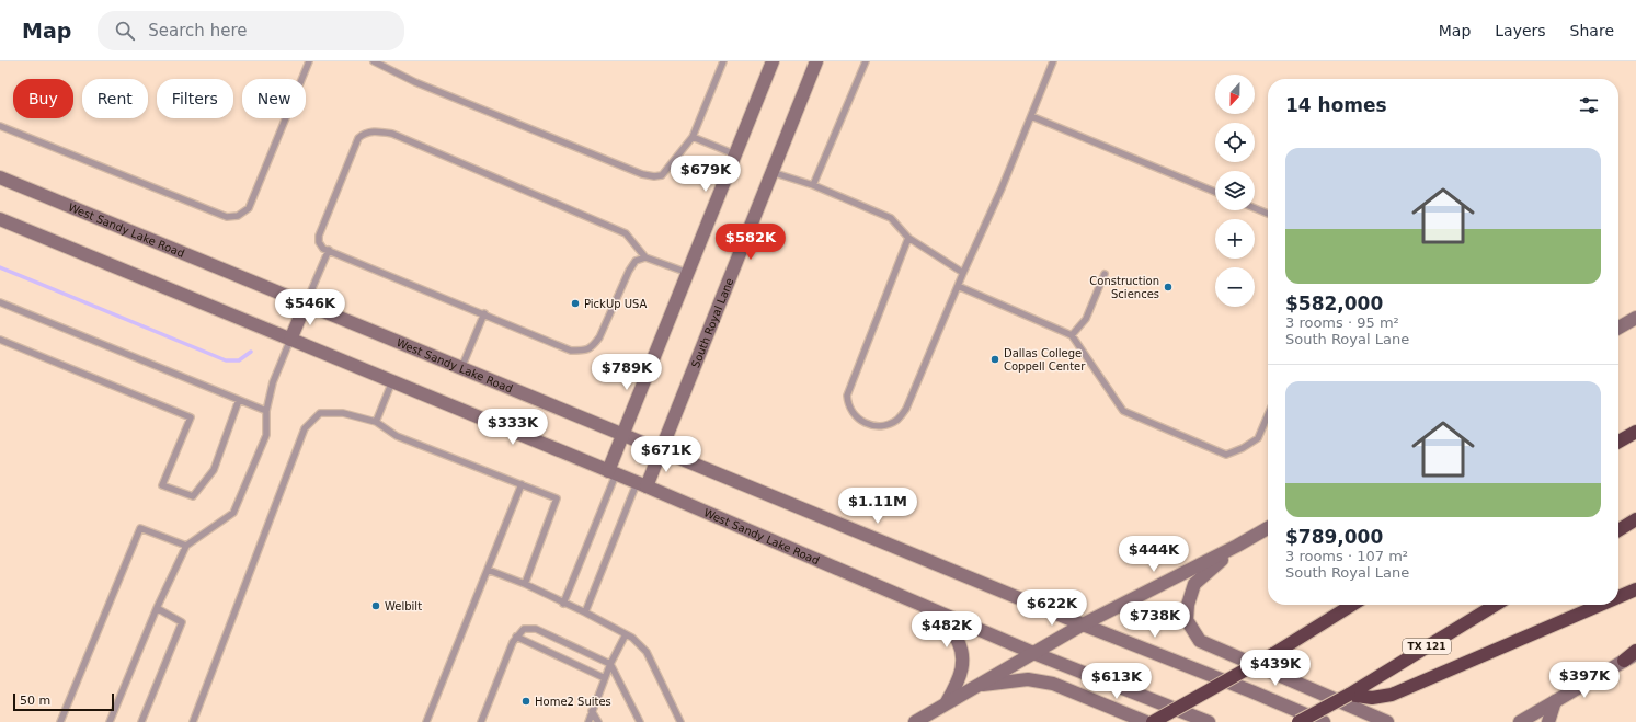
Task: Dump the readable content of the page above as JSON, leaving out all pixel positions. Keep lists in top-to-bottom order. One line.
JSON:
{"streets":{"highway":["TX 121"],"main road":["West Sandy Lake Road","South Royal Lane"]},"crossings":[["West Sandy Lake Road","South Royal Lane"]],"places":["Construction Sciences","PickUp USA","Dallas College Coppell Center","Welbilt","Home2 Suites"],"scale_bar":"50 m","north":"bottom","page":{"header":"Map","search":"Search here","nav":["Map","Layers","Share"],"map_buttons":["+","−"],"chip":["Buy","Rent","Filters","New"],"heading":"14 homes","list":[{"name":"$582,000","note":"3 rooms · 95 m² · South Royal Lane"},{"name":"$789,000","note":"3 rooms · 107 m² · South Royal Lane"}],"price":["$679K","$582K","$546K","$789K","$333K","$671K","$1.11M","$444K","$622K","$738K","$482K","$439K","$397K","$613K"],"scale":"50 m"}}
